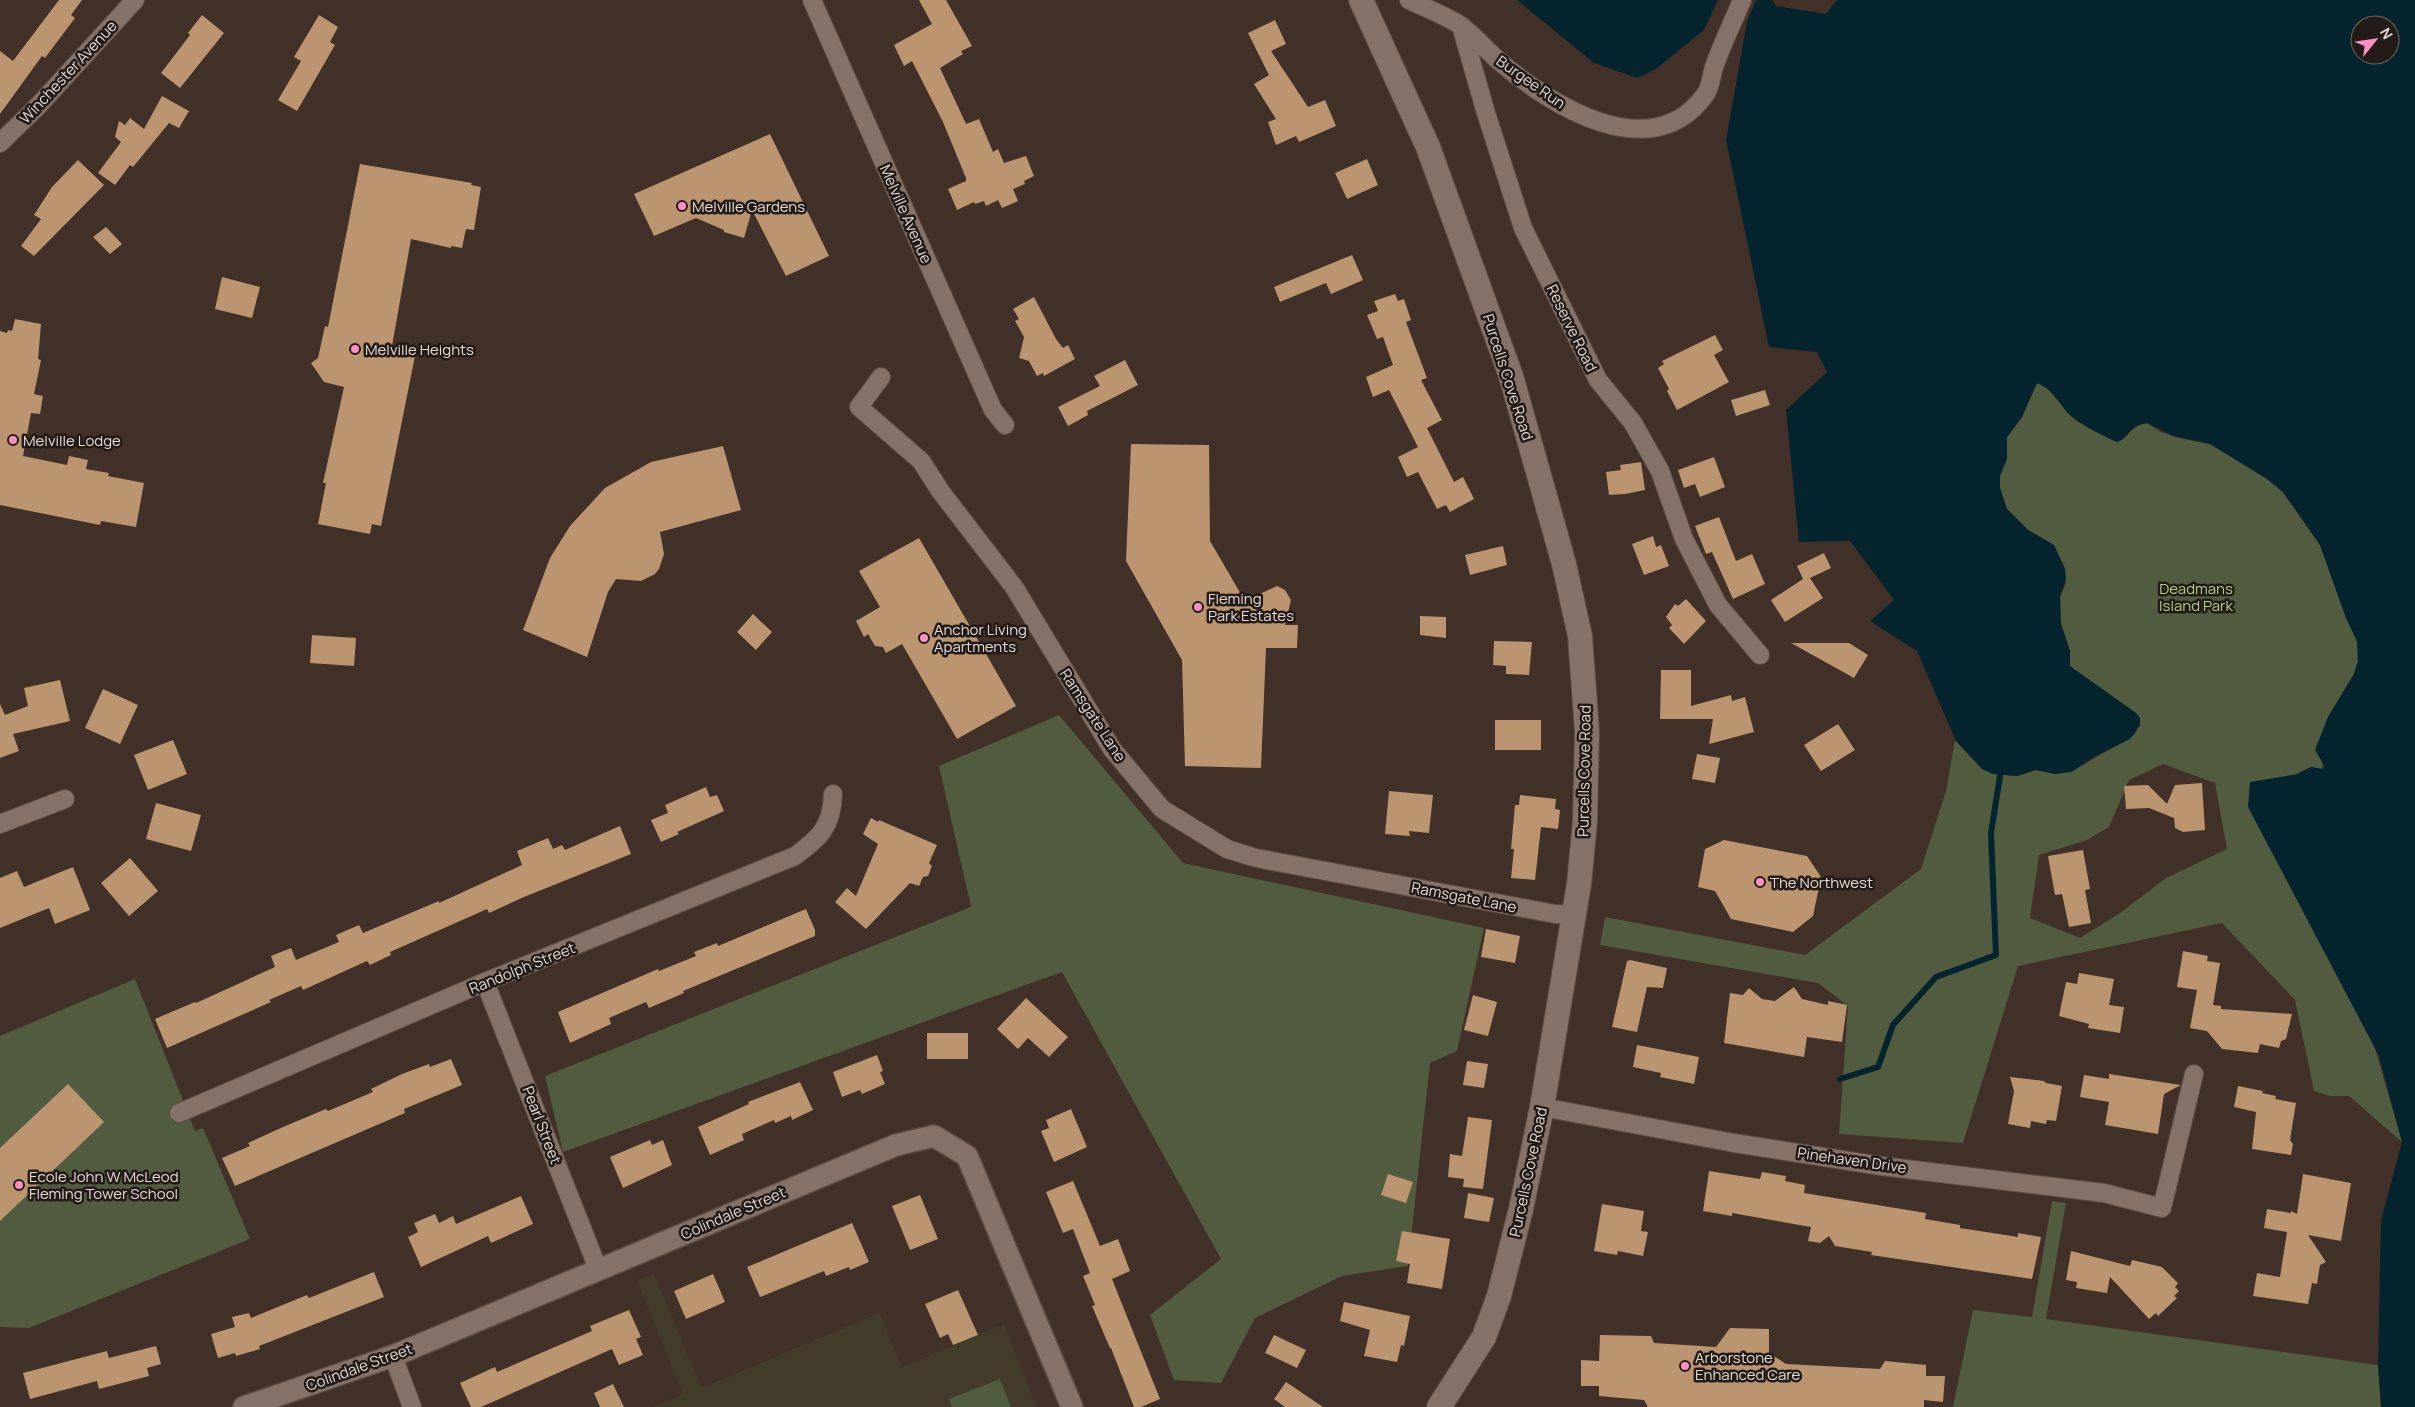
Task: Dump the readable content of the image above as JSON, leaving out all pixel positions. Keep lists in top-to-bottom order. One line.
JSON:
{"streets":{"main road":["Purcells Cove Road"],"street":["Winchester Avenue","Burgee Run","Melville Avenue","Reserve Road","Ramsgate Lane","Randolph Street","Pearl Street","Pinehaven Drive","Colindale Street"]},"crossings":[["Burgee Run","Reserve Road"],["Purcells Cove Road","Ramsgate Lane"],["Purcells Cove Road","Pinehaven Drive"],["Randolph Street","Pearl Street"],["Pearl Street","Colindale Street"]],"parks":["Deadmans Island Park"],"places":["Melville Gardens","Melville Heights","Melville Lodge","Fleming Park Estates","Anchor Living Apartments","The Northwest","Ecole John W McLeod Fleming Tower School","Arborstone Enhanced Care"],"north":"top right"}
